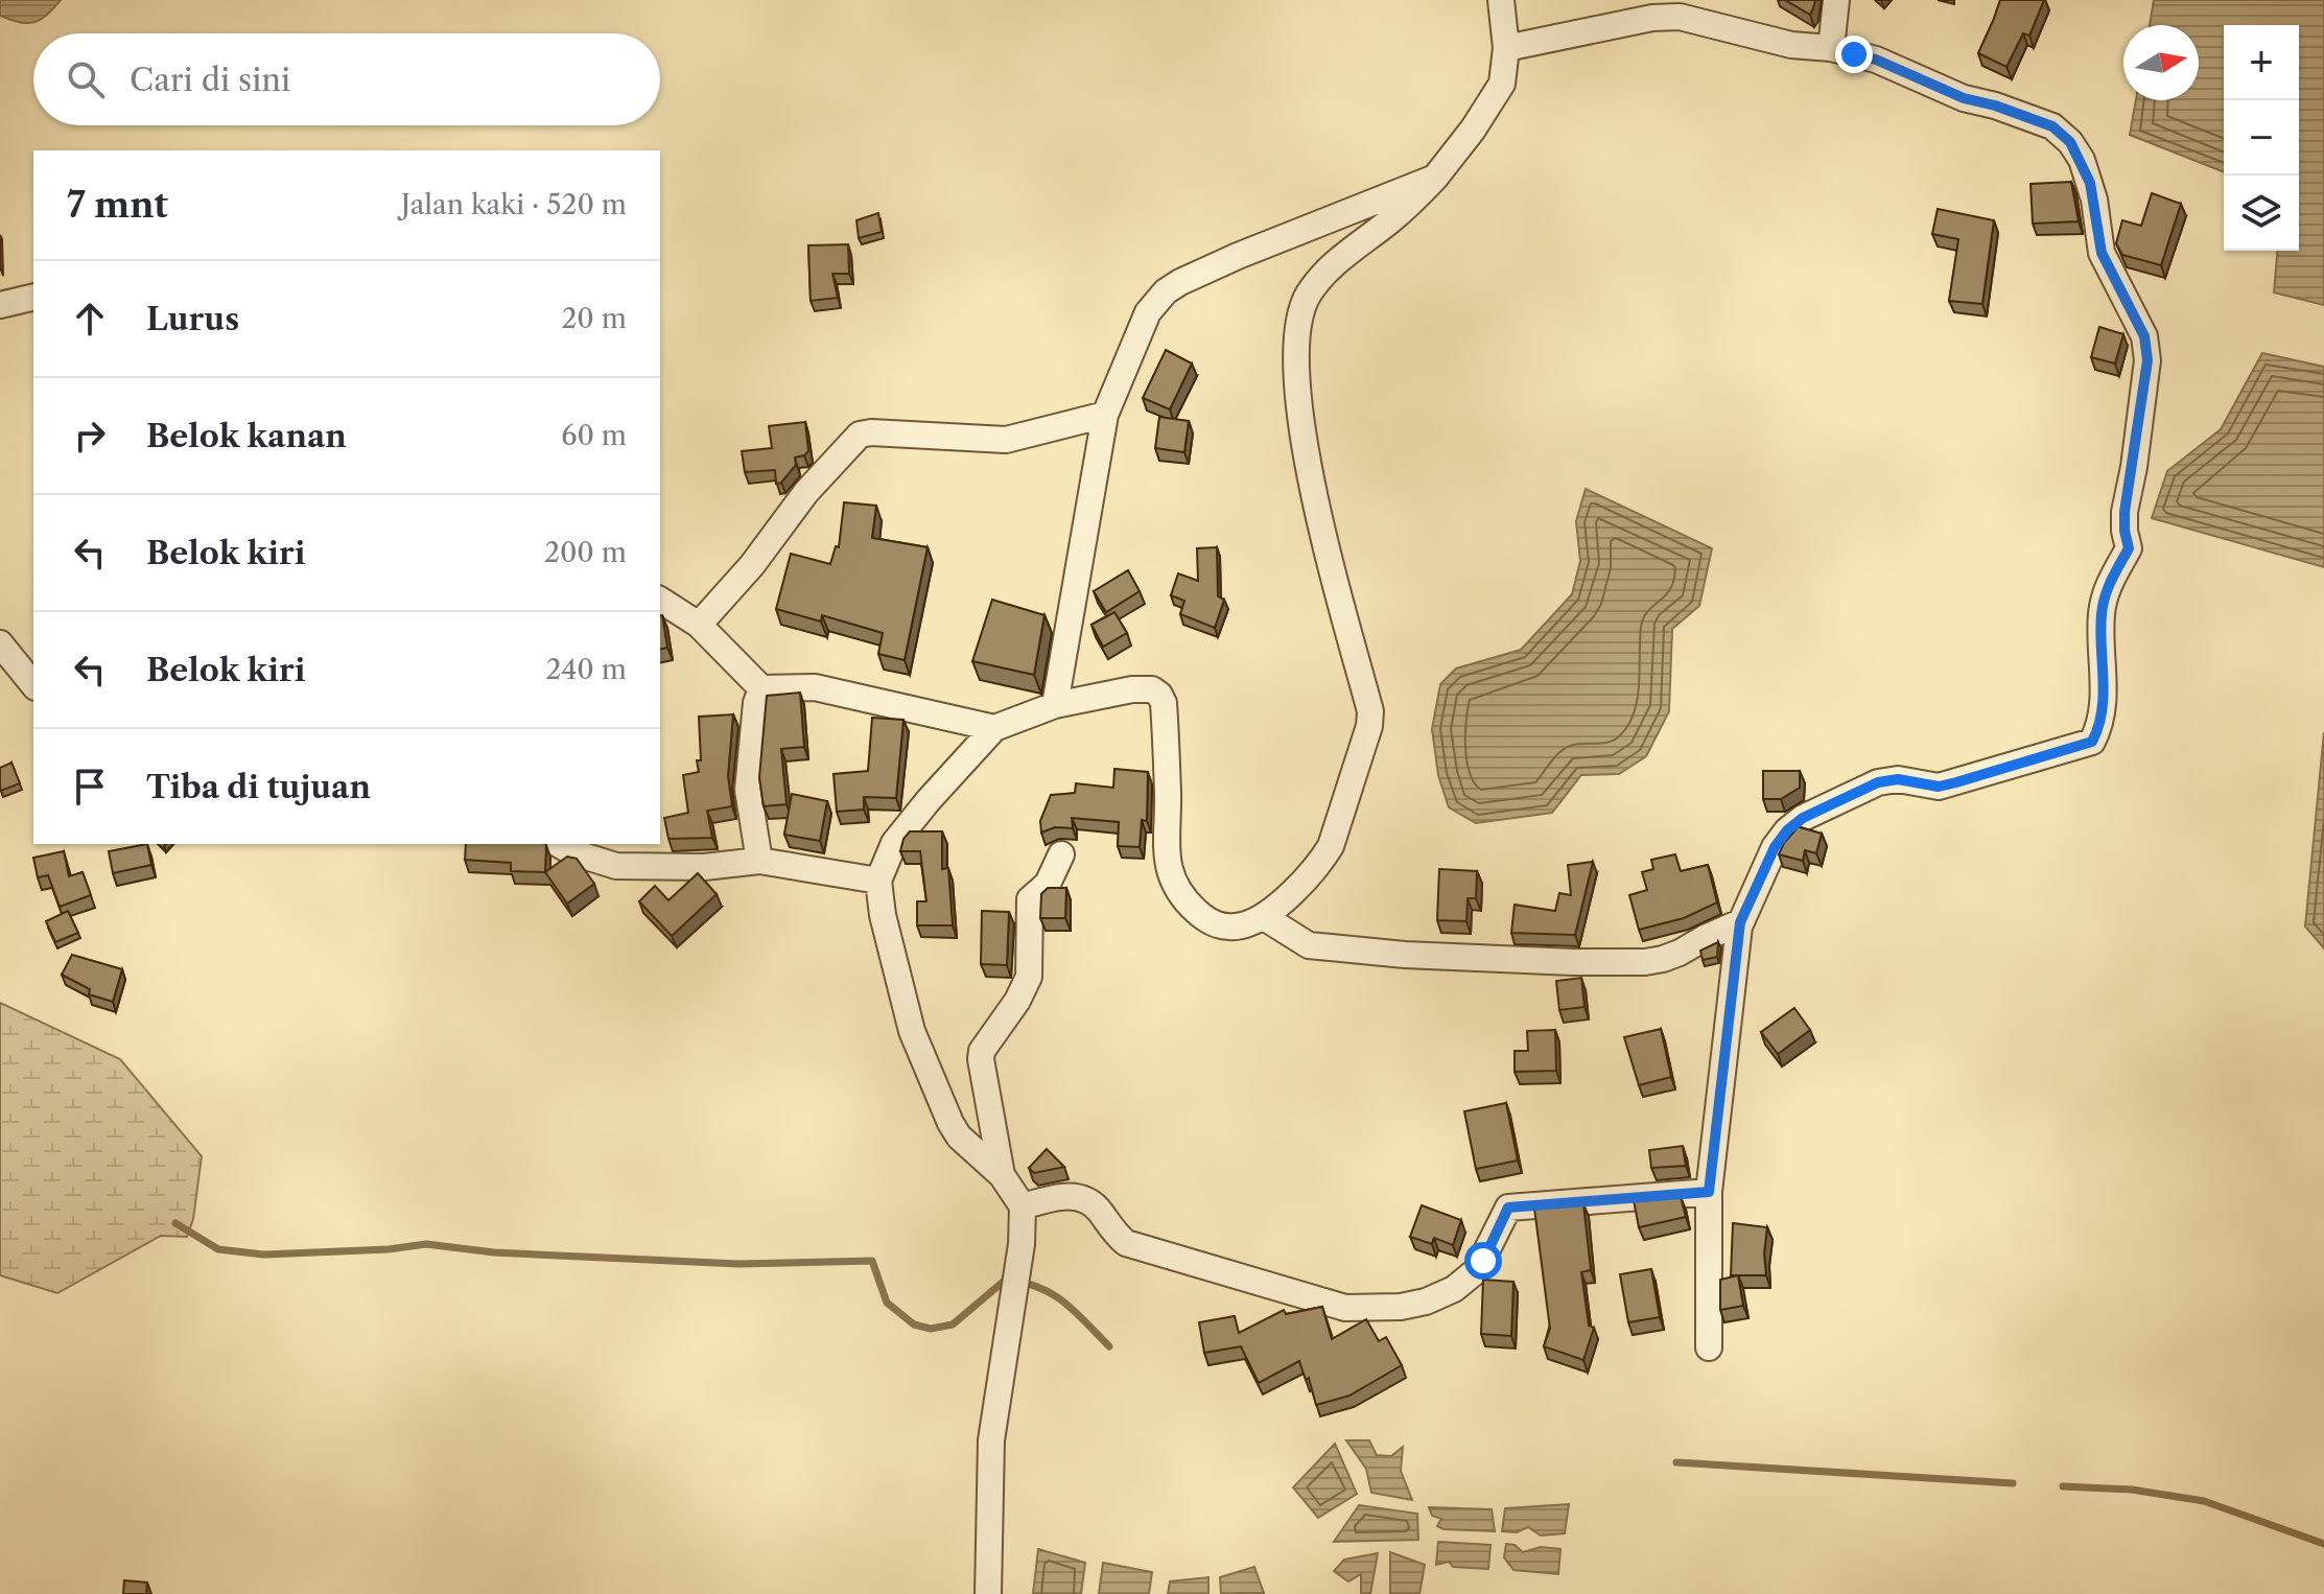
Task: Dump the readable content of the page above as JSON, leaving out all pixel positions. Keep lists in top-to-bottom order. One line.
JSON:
{"north":"right","page":{"map_buttons":["+","−"],"search":"Cari di sini","heading":["7 mnt","Jalan kaki · 520 m"],"list":[["Lurus","20 m"],["Belok kanan","60 m"],["Belok kiri","200 m"],["Belok kiri","240 m"],"Tiba di tujuan"]}}
